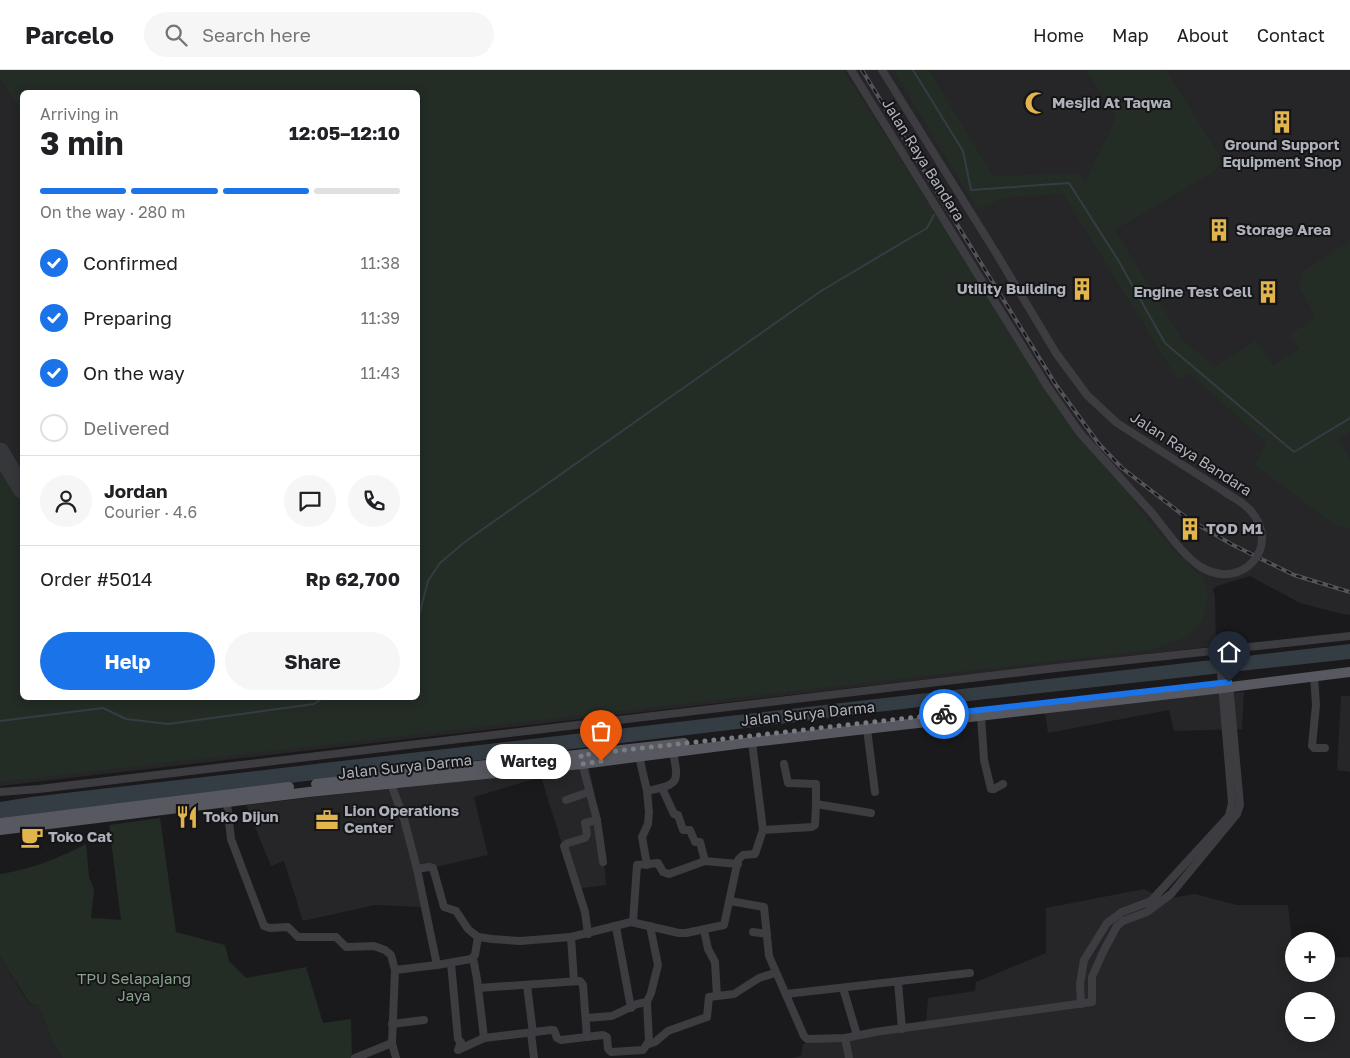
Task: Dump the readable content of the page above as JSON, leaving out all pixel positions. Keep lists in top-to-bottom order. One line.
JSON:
{"streets":{"main road":["Jalan Surya Darma"],"street":["Jalan Raya Bandara"]},"parks":["TPU Selapajang Jaya"],"places":{"mosque":["Mesjid At Taqwa"],"building":["Ground Support Equipment Shop","Storage Area","Utility Building","Engine Test Cell","TOD M1"],"other":["Warteg"],"restaurant":["Toko Dijun"],"office":["Lion Operations Center"],"cafe":["Toko Cat"]},"page":{"header":"Parcelo","search":"Search here","nav":["Home","Map","About","Contact"],"heading":["3 min","Arriving in","12:05–12:10"],"panel":["Jordan","Courier · 4.6","Order #5014","Rp 62,700"],"bar":"On the way · 280 m","list":[["Confirmed","11:38"],["Preparing","11:39"],["On the way","11:43"],"Delivered"],"buttons":["Help","Share"],"bubble":"Warteg","map_buttons":["+","−"]}}
